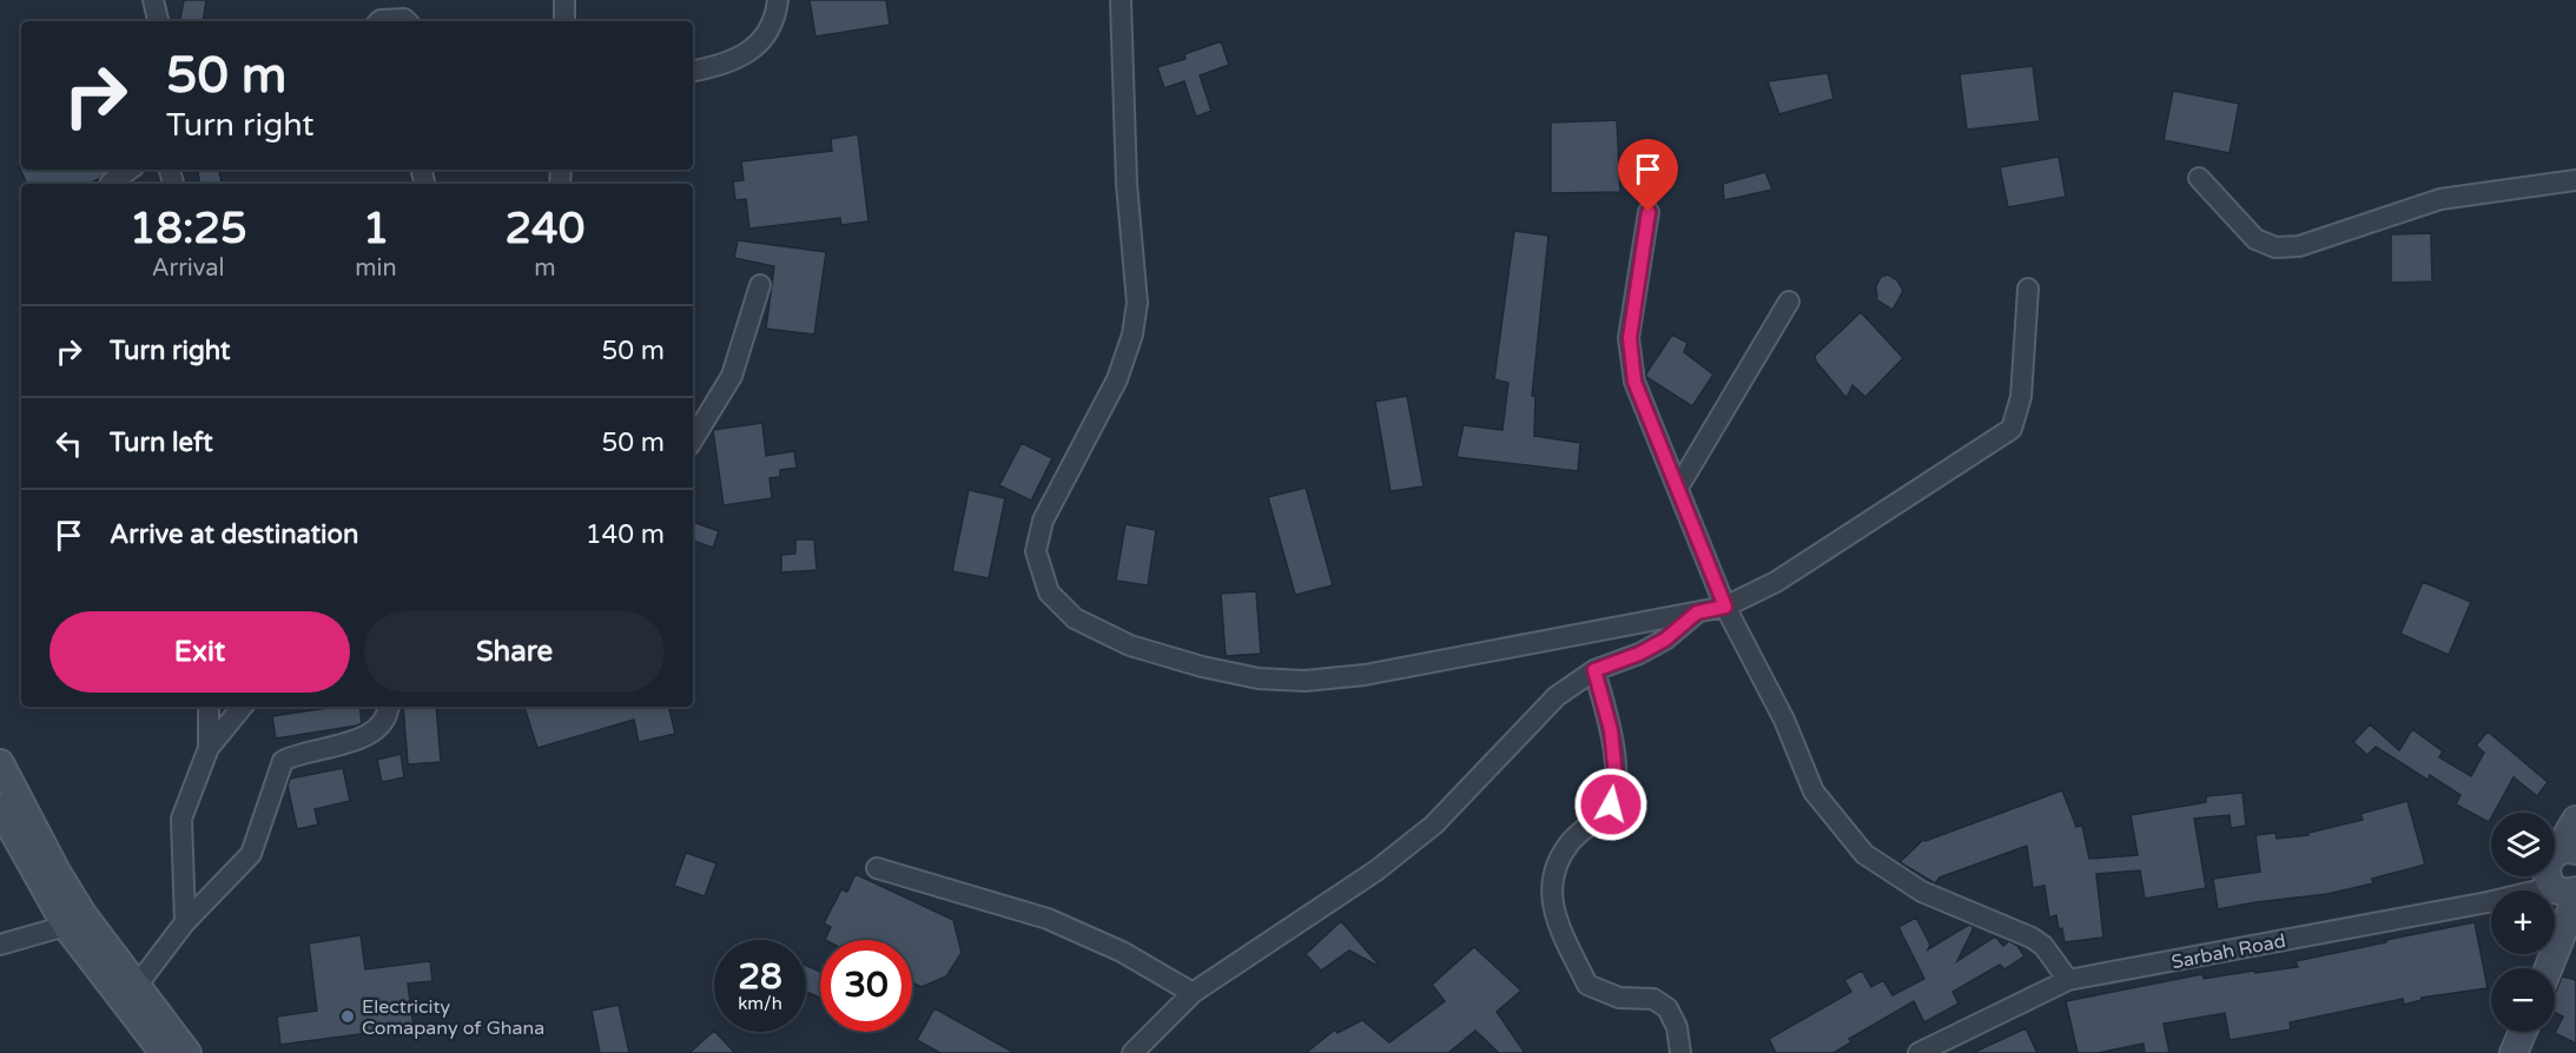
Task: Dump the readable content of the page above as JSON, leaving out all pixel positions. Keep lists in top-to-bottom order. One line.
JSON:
{"streets":{"street":["Sarbah Road"]},"places":["Electricity Comapany of Ghana"],"page":{"turn":["50 m","Turn right"],"eta":["18:25","Arrival","1","min","240","m"],"list":[{"name":"Turn right","value":"50 m"},{"name":"Turn left","value":"50 m"},{"name":"Arrive at destination","value":"140 m"}],"buttons":["Exit","Share"],"map_buttons":["+","−"],"speed":"28 km/h","limit":"30"}}
